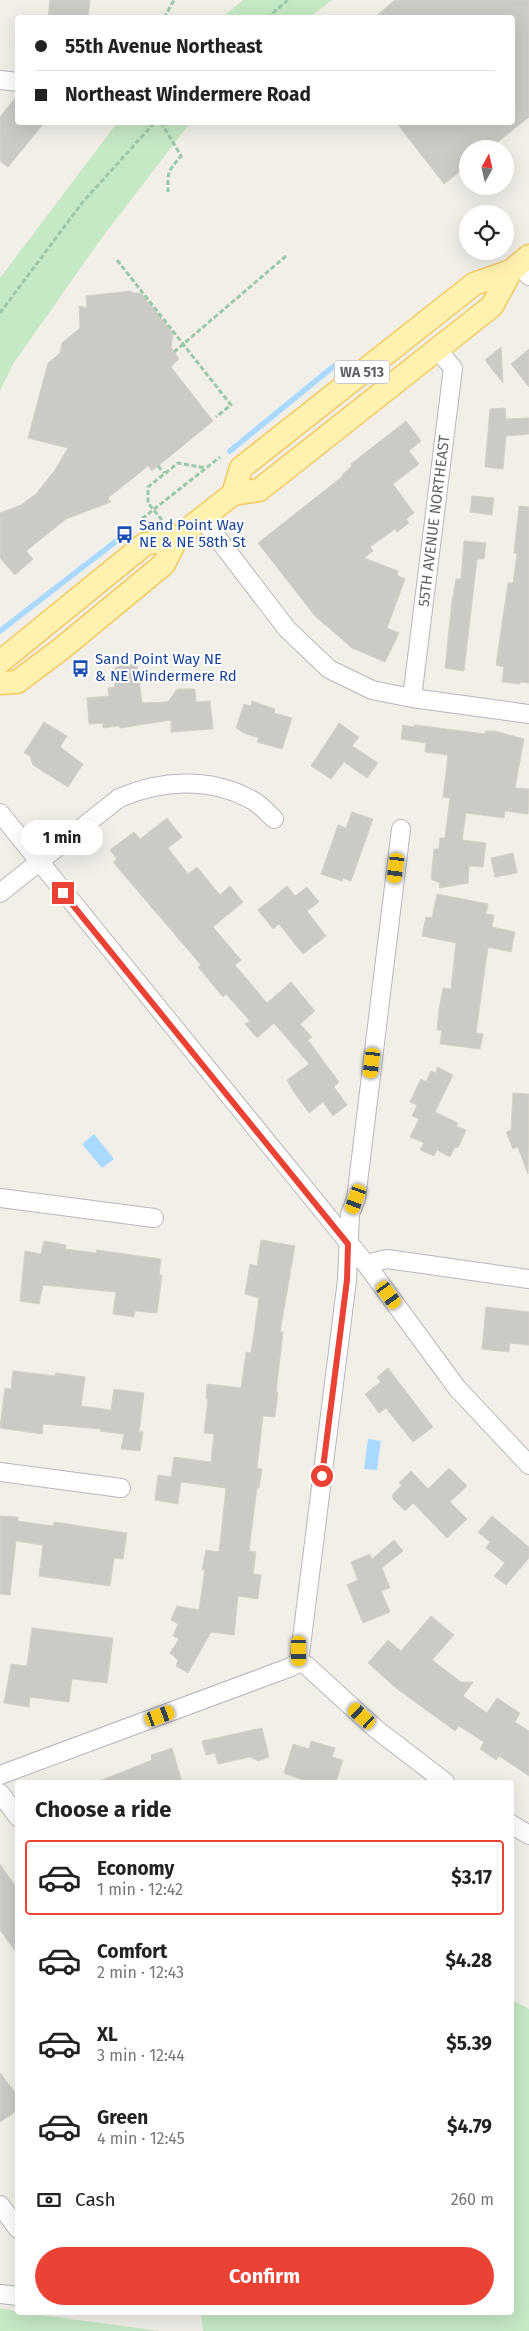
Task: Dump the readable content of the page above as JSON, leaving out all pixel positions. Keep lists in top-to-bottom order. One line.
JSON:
{"streets":{"main road":["WA 513"],"street":["55TH AVENUE NORTHEAST"]},"crossings":[["WA 513","55TH AVENUE NORTHEAST"]],"places":{"bus stop":["Sand Point Way NE & NE 58th St","Sand Point Way NE & NE Windermere Rd"]},"north":"top","page":{"banner":["55th Avenue Northeast","Northeast Windermere Road"],"bubble":"1 min","heading":"Choose a ride","list":[{"name":"Economy","note":"1 min · 12:42","value":"$3.17"},{"name":"Comfort","note":"2 min · 12:43","value":"$4.28"},{"name":"XL","note":"3 min · 12:44","value":"$5.39"},{"name":"Green","note":"4 min · 12:45","value":"$4.79"}],"pay":["Cash","260 m"],"buttons":"Confirm"}}
